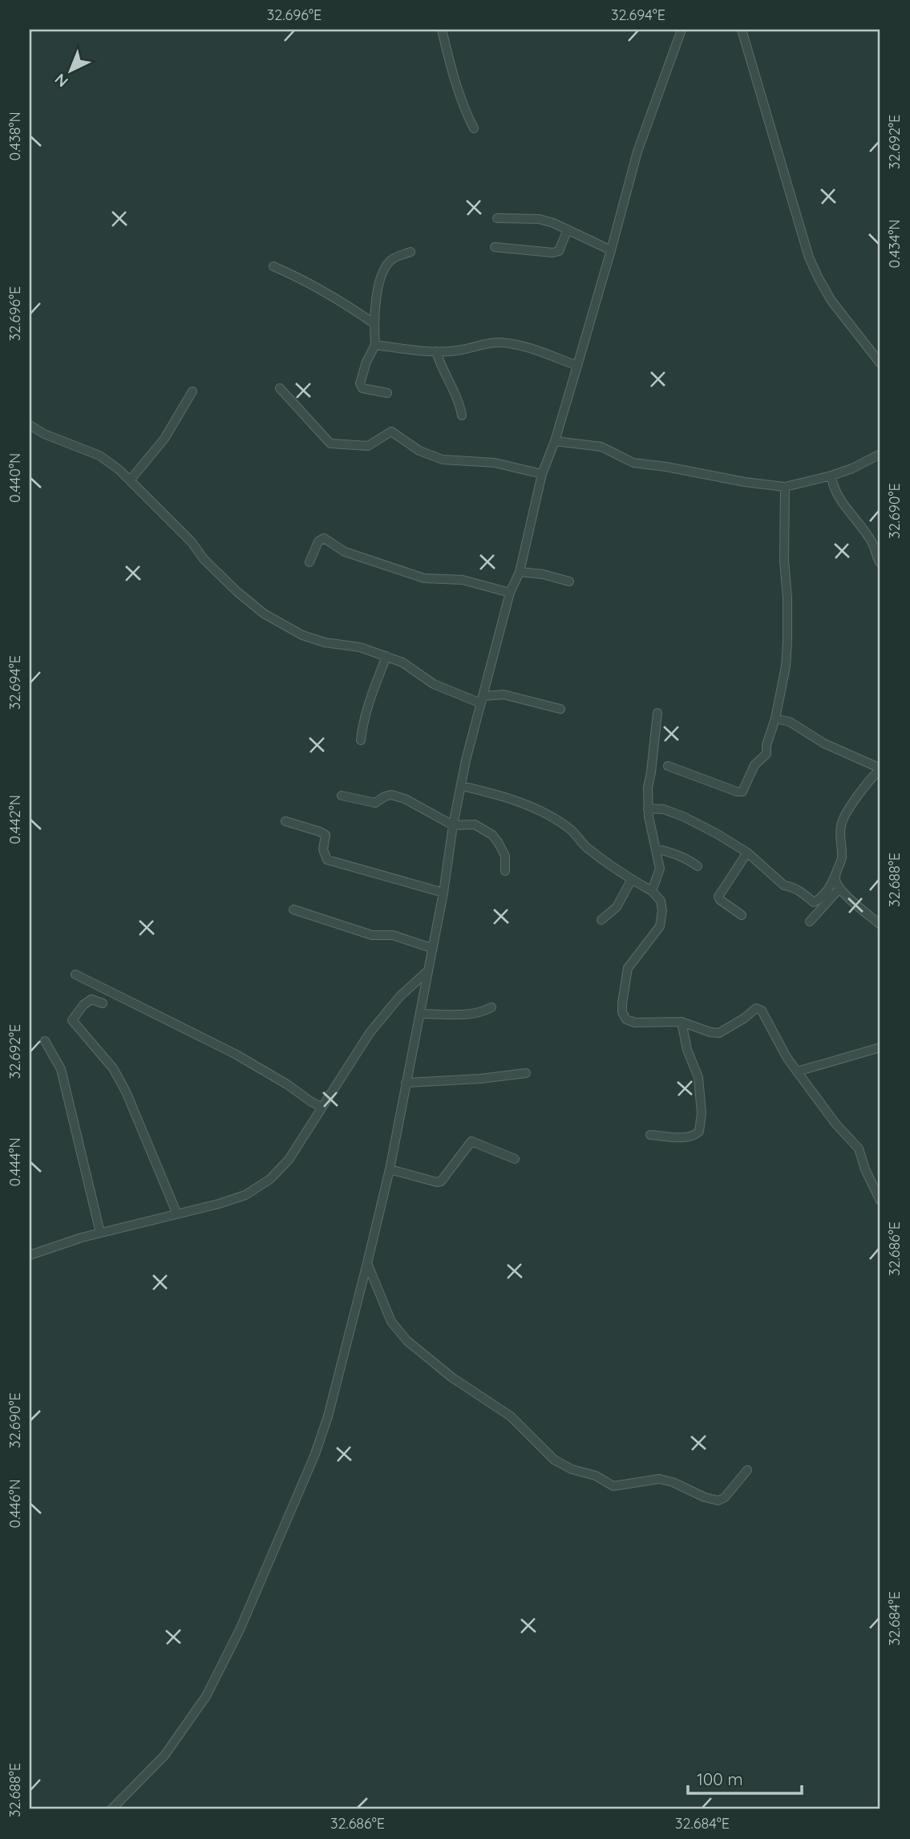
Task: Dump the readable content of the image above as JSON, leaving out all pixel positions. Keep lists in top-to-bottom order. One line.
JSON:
{"scale_bar":"100 m","north":"bottom left","coordinates":["32.696°E","32.694°E","0.438°N","32.692°E","0.434°N","0.440°N","32.690°E","0.442°N","32.688°E","0.444°N","32.686°E","0.446°N","32.684°E"]}
